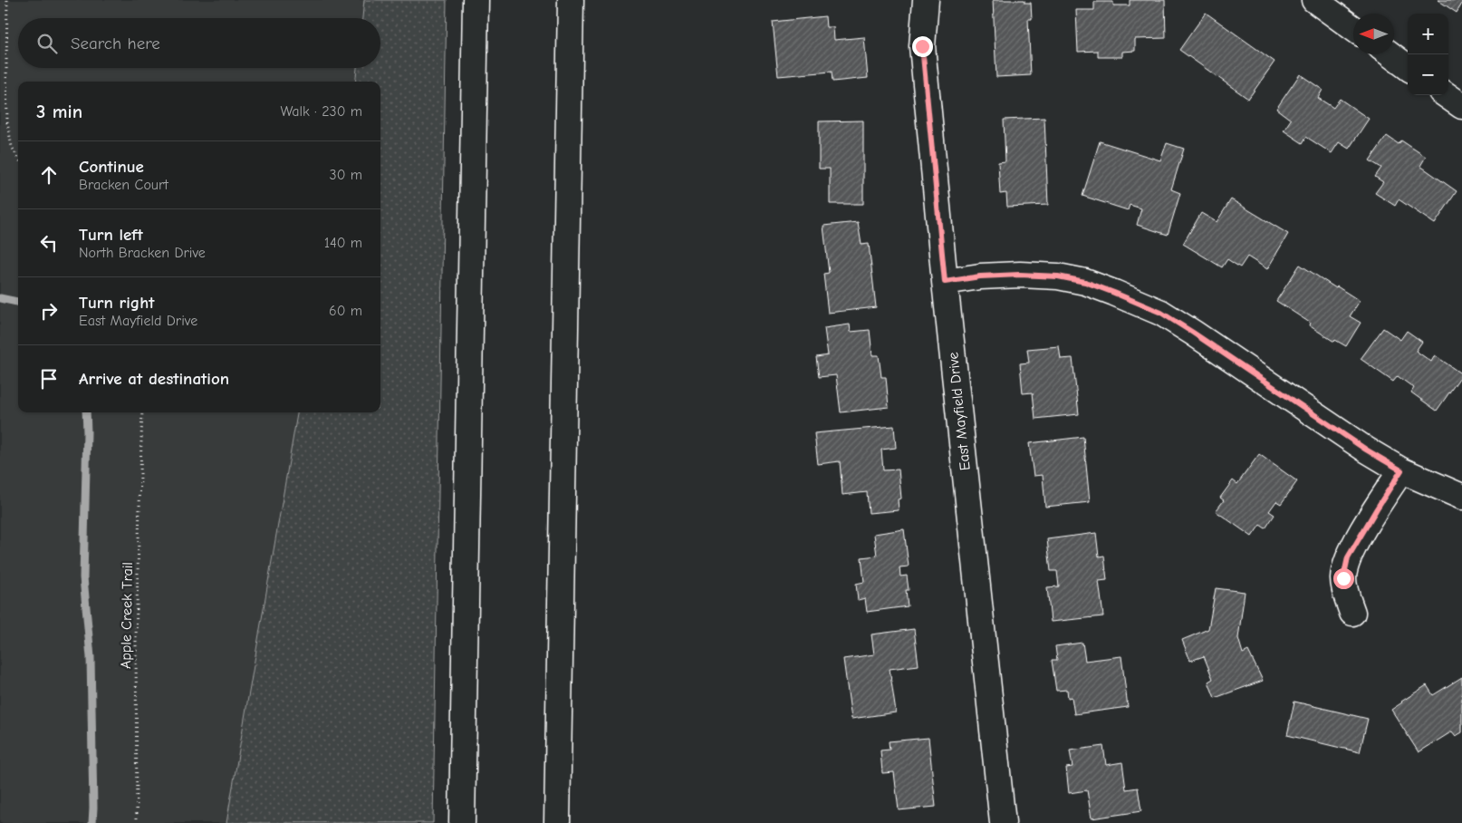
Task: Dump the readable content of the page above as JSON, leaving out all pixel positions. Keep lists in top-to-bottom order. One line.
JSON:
{"streets":{"main road":["East Mayfield Drive"],"path":["Apple Creek Trail"]},"north":"left","page":{"map_buttons":["+","−"],"search":"Search here","heading":["3 min","Walk · 230 m"],"list":[["Continue","Bracken Court","30 m"],["Turn left","North Bracken Drive","140 m"],["Turn right","East Mayfield Drive","60 m"],"Arrive at destination"]}}
